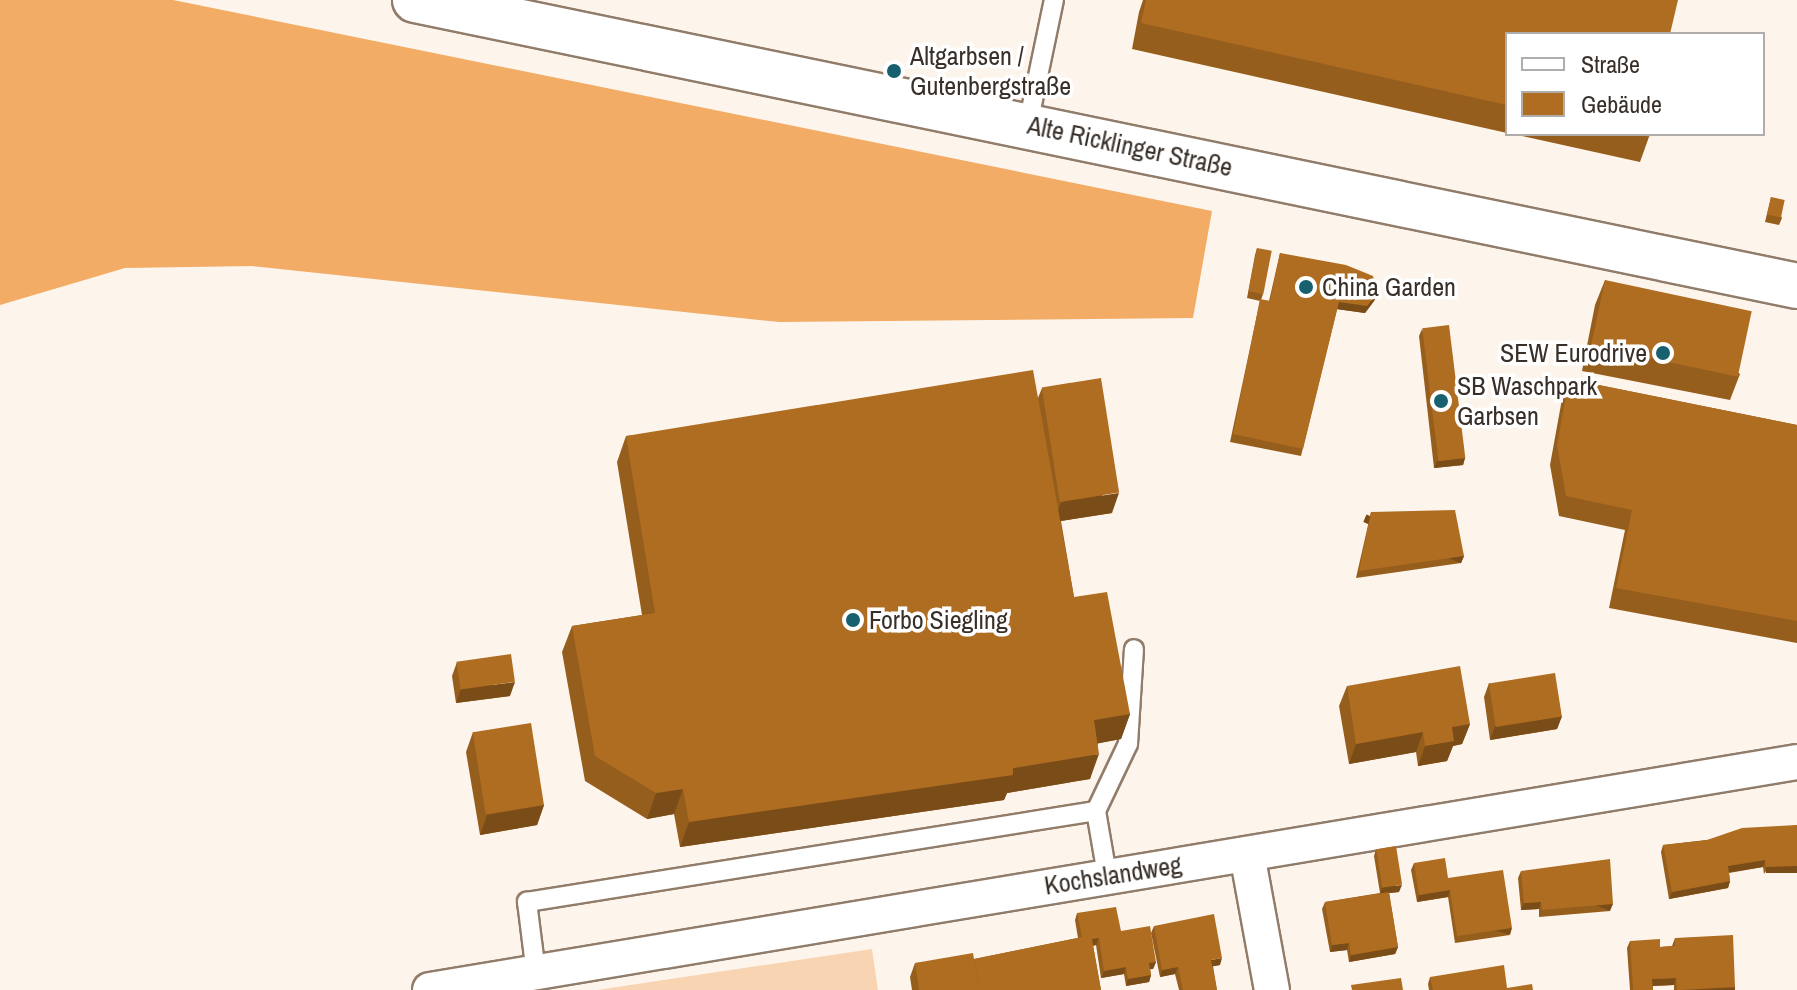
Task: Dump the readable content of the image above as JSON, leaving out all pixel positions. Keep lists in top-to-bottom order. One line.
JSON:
{"streets":{"street":["Alte Ricklinger Straße","Kochslandweg"]},"places":["Altgarbsen / Gutenbergstraße","China Garden","SEW Eurodrive","SB Waschpark Garbsen","Forbo Siegling"],"legend":["Straße","Gebäude"]}
